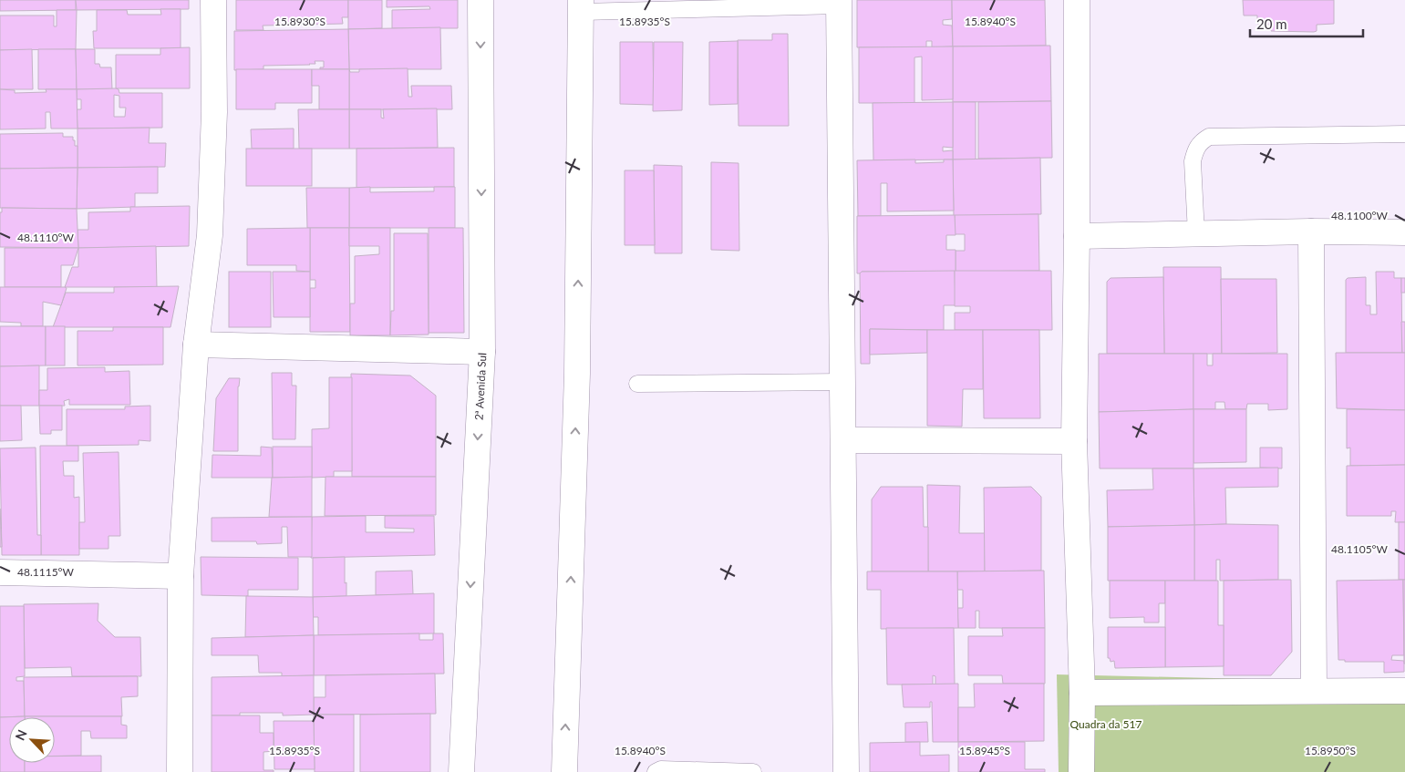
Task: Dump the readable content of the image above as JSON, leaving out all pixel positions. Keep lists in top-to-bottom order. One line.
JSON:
{"streets":{"street":["2ᵃ Avenida Sul"]},"parks":["Quadra da 517"],"scale_bar":"20 m","north":"top left","coordinates":["15.8930°S","15.8935°S","15.8940°S","48.1100°W","48.1110°W","48.1105°W","48.1115°W","15.8945°S","15.8950°S"]}
